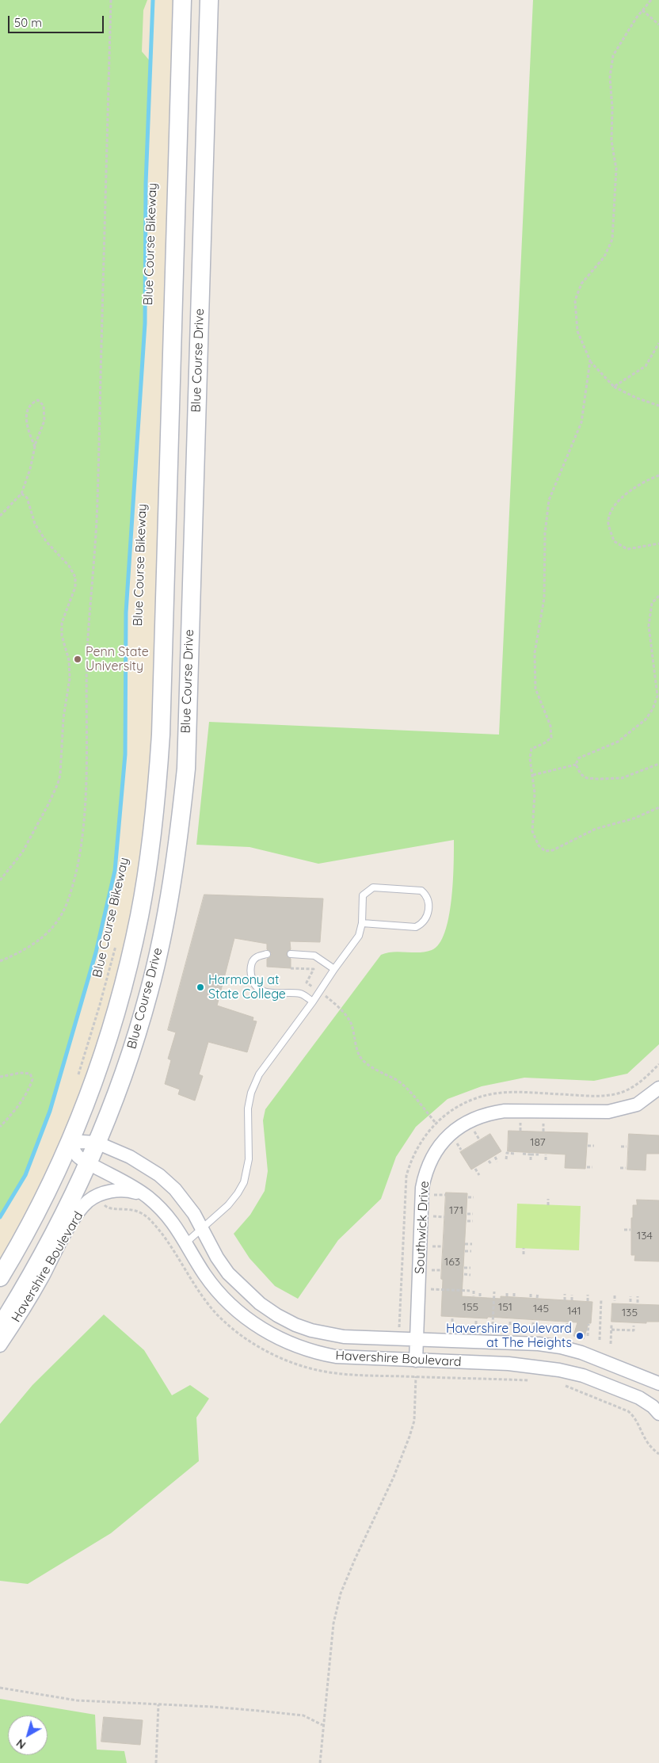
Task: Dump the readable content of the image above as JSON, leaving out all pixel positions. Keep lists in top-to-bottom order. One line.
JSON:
{"streets":{"main road":["Blue Course Drive"],"street":["Southwick Drive","Havershire Boulevard"],"path":["Blue Course Bikeway"]},"crossings":[["Blue Course Drive","Havershire Boulevard"],["Southwick Drive","Havershire Boulevard"]],"places":["Penn State University","Harmony at State College","Havershire Boulevard at The Heights"],"house_numbers":["187","171","134","163","155","151","145","141","135"],"scale_bar":"50 m","north":"bottom left"}
